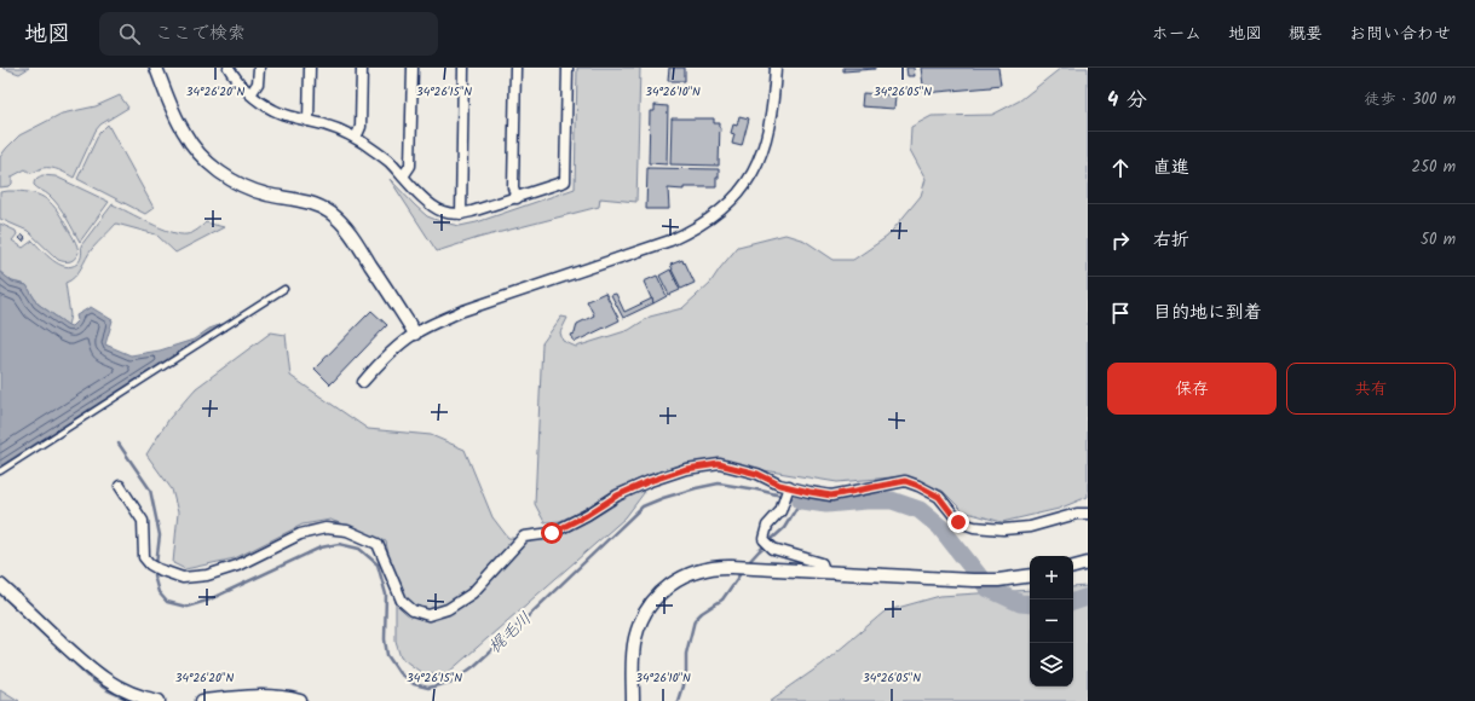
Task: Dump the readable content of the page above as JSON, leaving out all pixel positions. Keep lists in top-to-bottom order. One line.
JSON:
{"water":["梶毛川"],"page":{"header":"地図","search":"ここで検索","nav":["ホーム","地図","概要","お問い合わせ"],"heading":["4 分","徒歩 · 300 m"],"list":[["直進","250 m"],["右折","50 m"],"目的地に到着"],"buttons":["保存","共有"],"map_buttons":["+","−"]},"coordinates":["34°26'20\"N","34°26'15\"N","34°26'10\"N","34°26'05\"N"]}
